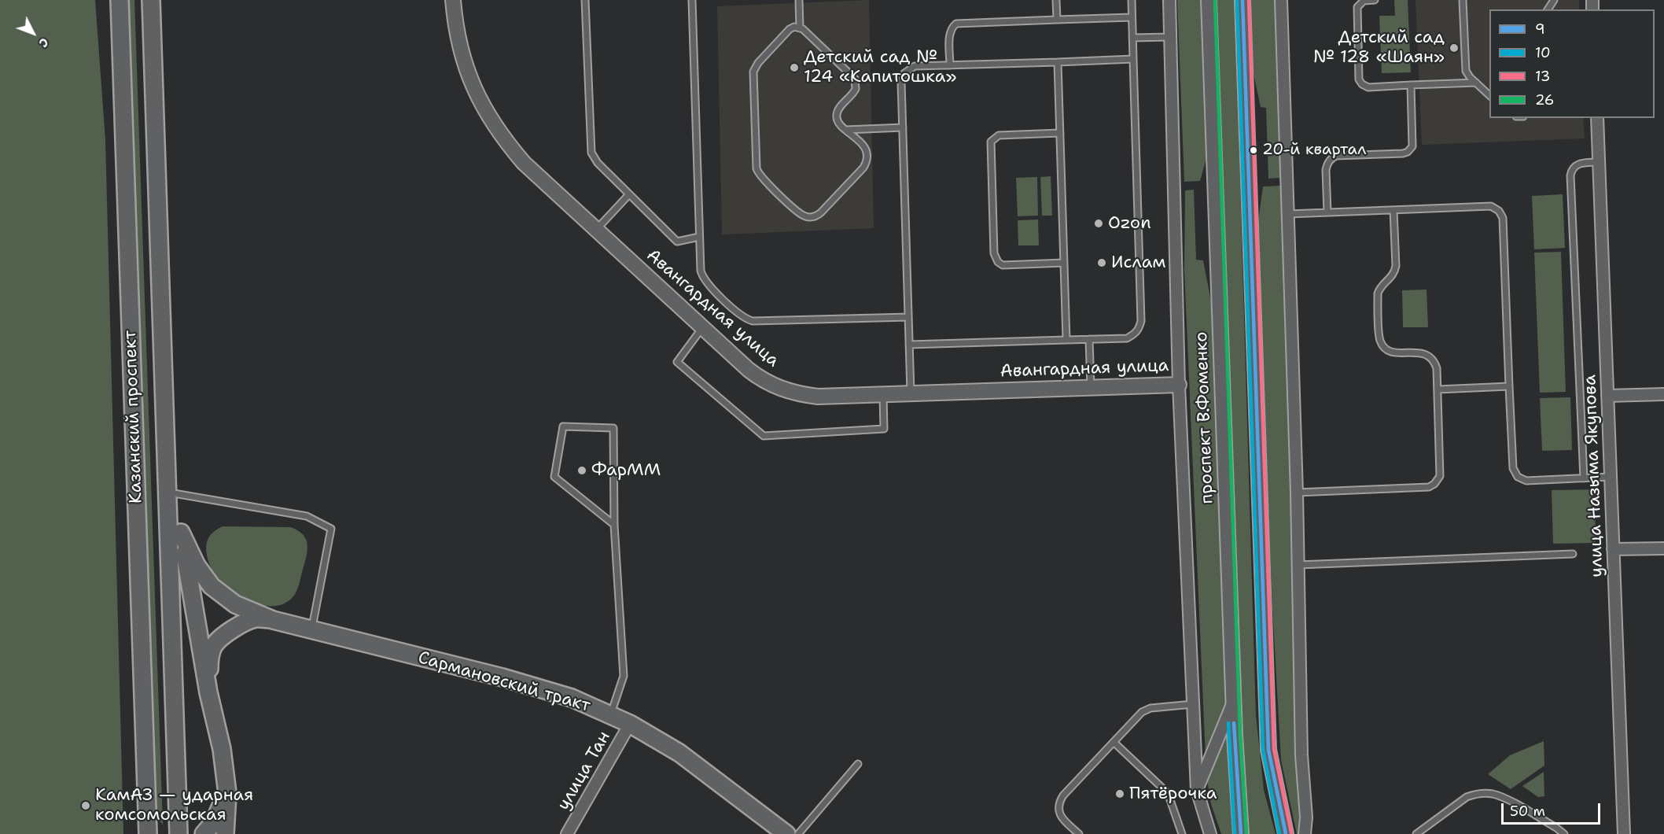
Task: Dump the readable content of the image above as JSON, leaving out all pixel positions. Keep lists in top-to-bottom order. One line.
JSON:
{"streets":{"main road":["Авангардная улица","Казанский проспект","проспект В.Фоменко","Сармановский тракт"],"street":["улица Назыма Якупова","улица Тан"]},"crossings":[["Сармановский тракт","улица Тан"]],"places":["Детский сад № 128 «Шаян»","Детский сад № 124 «Капитошка»","20-й квартал","Ozon","Ислам","ФарММ","Пятёрочка","КамАЗ — ударная комсомольская"],"lines":["transit line 9","transit line 10","transit line 13","transit line 26"],"legend":["9","10","13","26"],"scale_bar":"50 m","north":"bottom right"}
